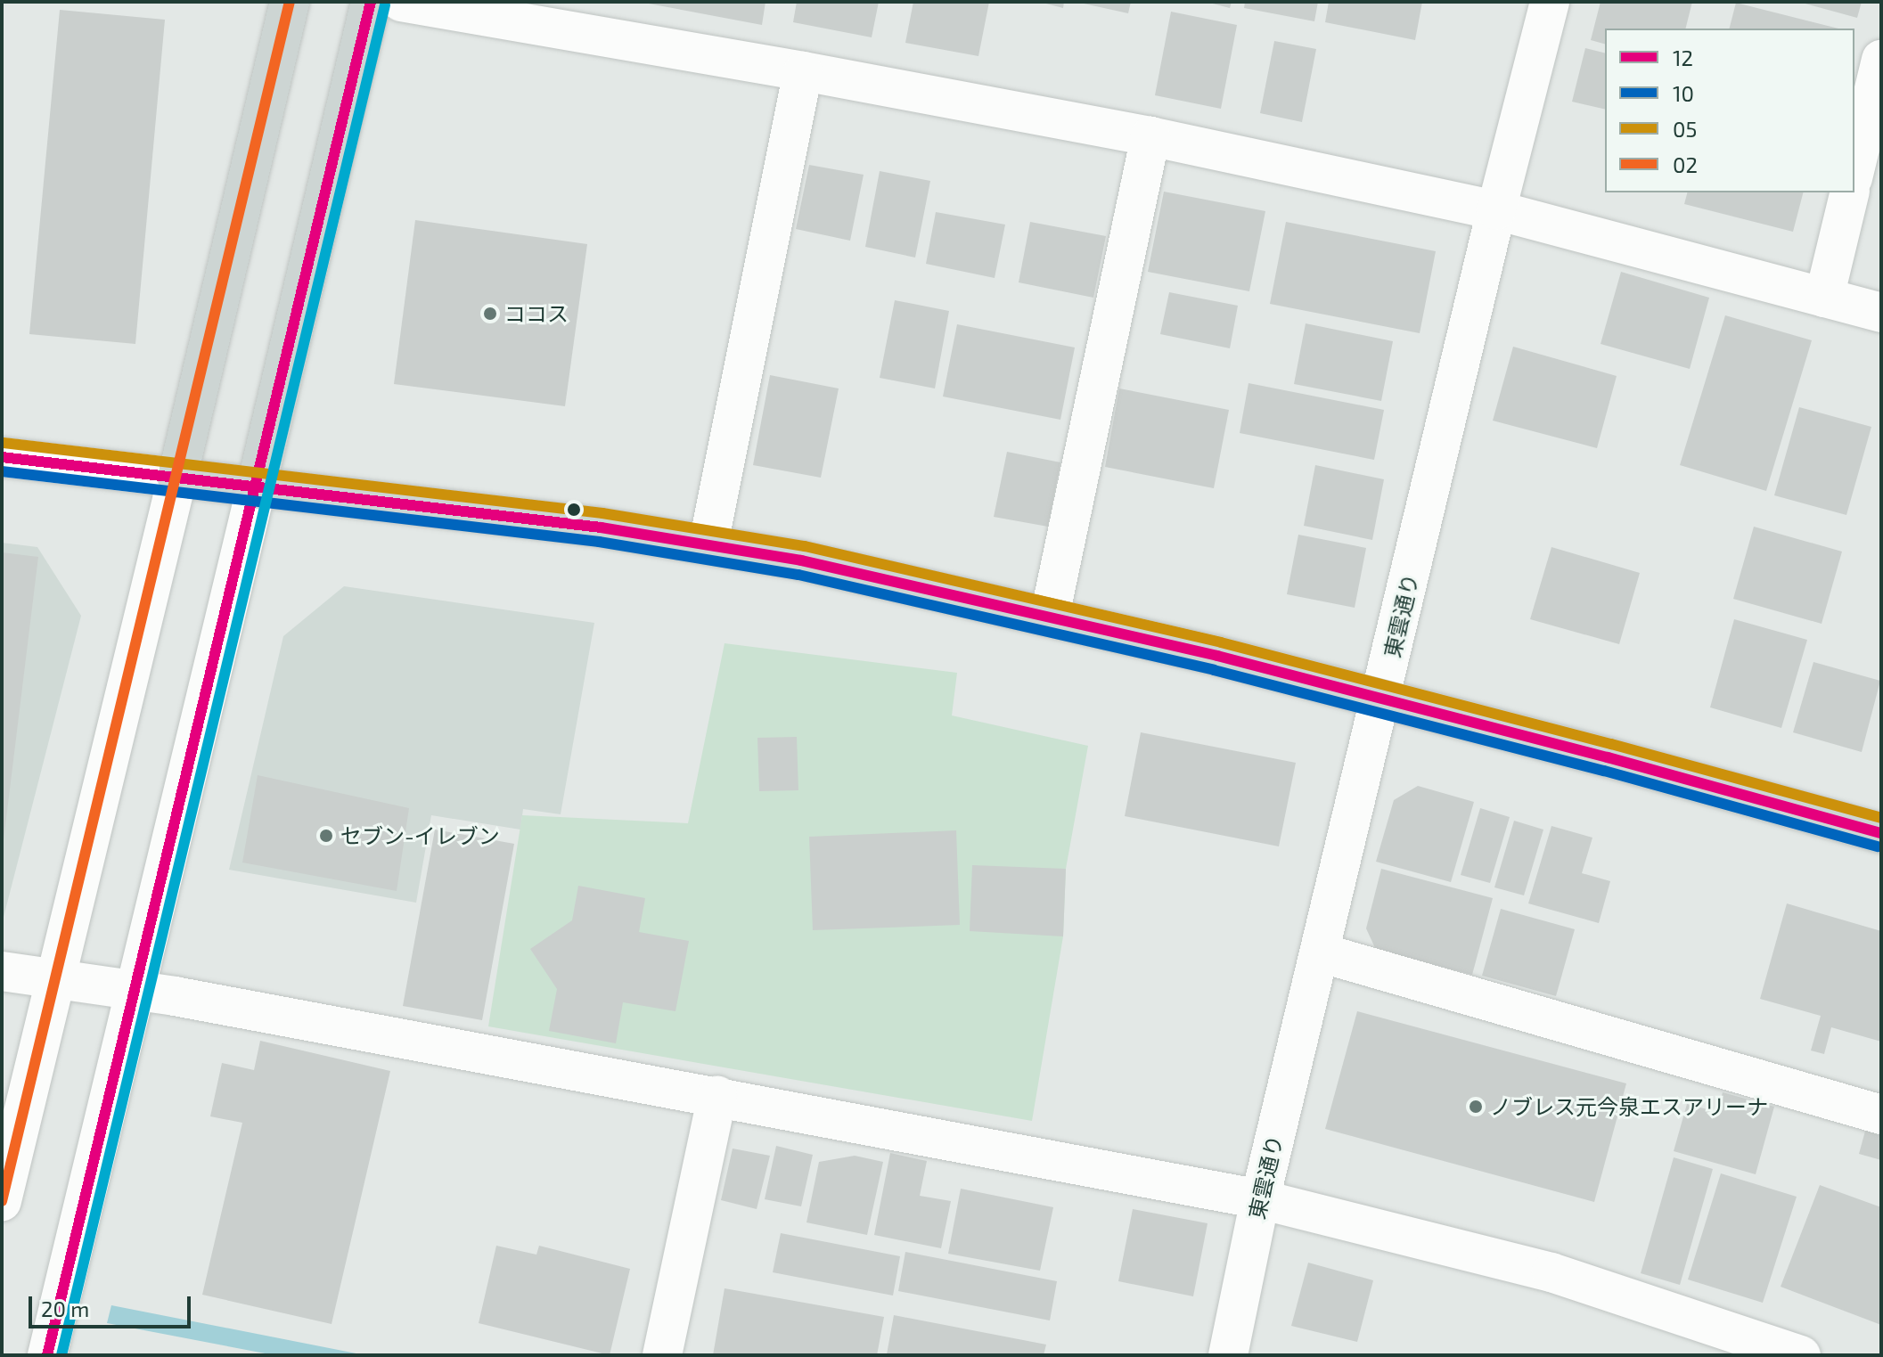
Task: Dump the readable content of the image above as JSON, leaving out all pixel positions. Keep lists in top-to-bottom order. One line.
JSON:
{"streets":{"street":["東雲通り"]},"places":["ココス","セブン-イレブン","ノブレス元今泉エスアリーナ"],"lines":["transit line 12","transit line 02","transit line 05","transit line 10"],"legend":["12","10","05","02"],"scale_bar":"20 m"}
